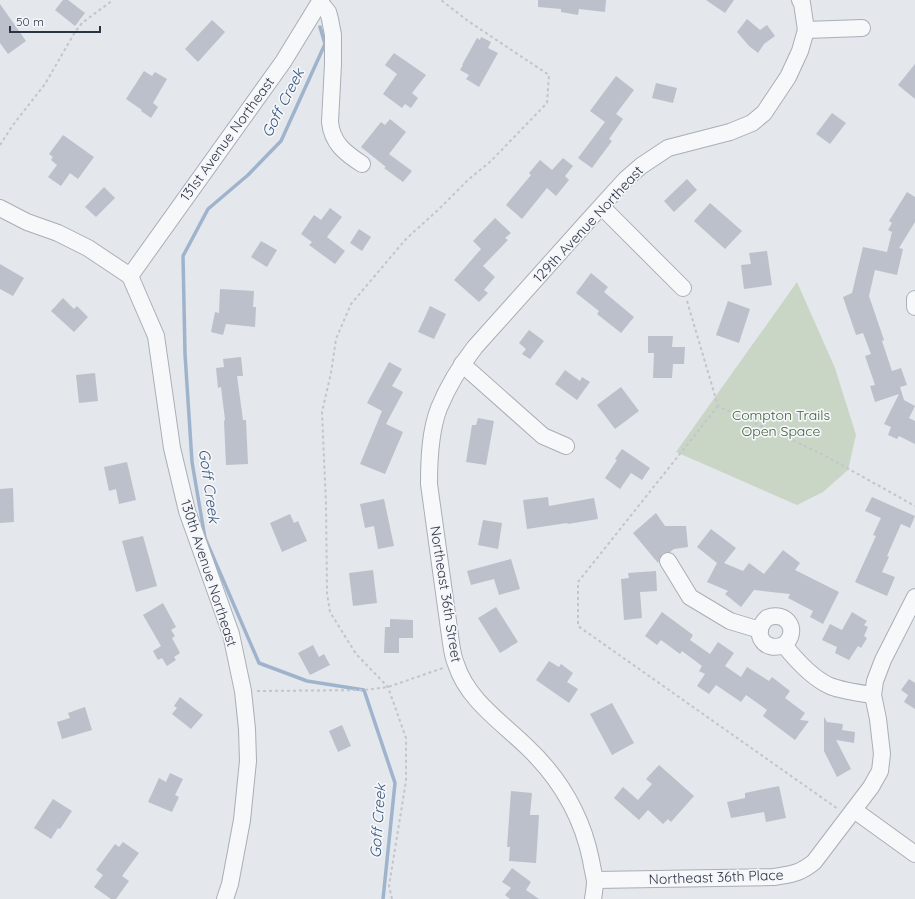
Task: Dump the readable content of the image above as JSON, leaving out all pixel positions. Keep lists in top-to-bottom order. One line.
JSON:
{"streets":{"street":["131st Avenue Northeast","129th Avenue Northeast","130th Avenue Northeast","Northeast 36th Street","Northeast 36th Place"]},"crossings":[["131st Avenue Northeast","130th Avenue Northeast"],["129th Avenue Northeast","Northeast 36th Street"],["Northeast 36th Street","Northeast 36th Place"]],"water":["Goff Creek"],"parks":["Compton Trails Open Space"],"scale_bar":"50 m"}
